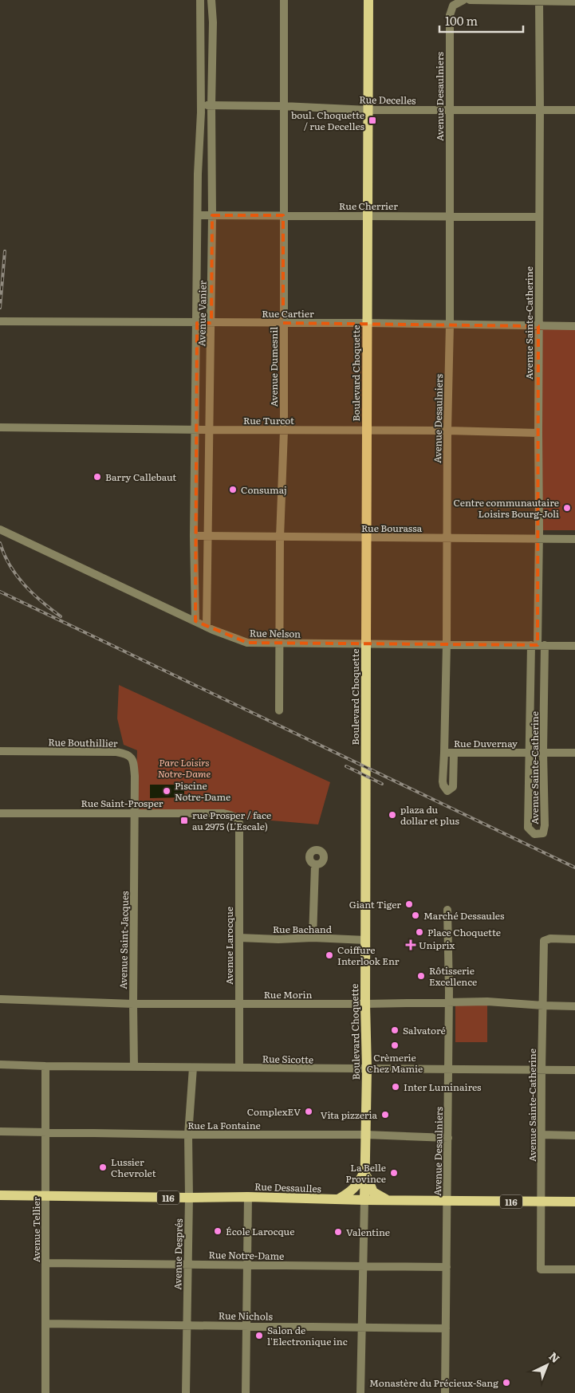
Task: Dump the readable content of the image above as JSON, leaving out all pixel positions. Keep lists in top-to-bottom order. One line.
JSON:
{"streets":{"main road":["Boulevard Choquette","Rue Dessaulles","116"],"street":["Avenue Desaulniers","Rue Decelles","Rue Cherrier","Avenue Vanier","Rue Cartier","Avenue Sainte-Catherine","Avenue Dumesnil","Rue Turcot","Rue Bourassa","Rue Nelson","Rue Bouthillier","Rue Duvernay","Rue Saint-Prosper","Rue Bachand","Avenue Saint-Jacques","Avenue Larocque","Rue Morin","Rue Sicotte","Rue La Fontaine","Avenue Tellier","Avenue Després","Rue Notre-Dame","Rue Nichols"]},"crossings":[["Avenue Desaulniers","Rue Decelles"],["Avenue Desaulniers","Rue Cherrier"],["Avenue Desaulniers","Rue Cartier"],["Avenue Desaulniers","Rue Turcot"],["Avenue Desaulniers","Rue Bourassa"],["Avenue Desaulniers","Rue Nelson"],["Avenue Desaulniers","Rue Duvernay"],["Avenue Desaulniers","Rue Morin"],["Avenue Desaulniers","Rue Sicotte"],["Avenue Desaulniers","Rue La Fontaine"],["Avenue Desaulniers","Rue Dessaulles"],["Avenue Desaulniers","Rue Notre-Dame"],["Avenue Desaulniers","Rue Nichols"],["Rue Decelles","Avenue Vanier"],["Rue Decelles","Avenue Sainte-Catherine"],["Rue Decelles","Avenue Dumesnil"],["Rue Decelles","Boulevard Choquette"],["Rue Cherrier","Avenue Vanier"],["Rue Cherrier","Avenue Sainte-Catherine"],["Rue Cherrier","Avenue Dumesnil"],["Rue Cherrier","Boulevard Choquette"],["Avenue Vanier","Rue Cartier"],["Avenue Vanier","Rue Turcot"],["Avenue Vanier","Rue Bourassa"],["Avenue Vanier","Rue Nelson"],["Rue Cartier","Avenue Sainte-Catherine"],["Rue Cartier","Avenue Dumesnil"],["Rue Cartier","Boulevard Choquette"],["Avenue Sainte-Catherine","Rue Turcot"],["Avenue Sainte-Catherine","Rue Bourassa"],["Avenue Sainte-Catherine","Rue Nelson"],["Avenue Sainte-Catherine","Rue Duvernay"],["Avenue Sainte-Catherine","Rue Morin"],["Avenue Sainte-Catherine","Rue Sicotte"],["Avenue Sainte-Catherine","Rue Dessaulles"],["Avenue Dumesnil","Rue Turcot"],["Avenue Dumesnil","Rue Bourassa"],["Avenue Dumesnil","Rue Nelson"],["Boulevard Choquette","Rue Turcot"],["Boulevard Choquette","Rue Bourassa"],["Boulevard Choquette","Rue Nelson"],["Boulevard Choquette","Rue Bachand"],["Boulevard Choquette","Rue Morin"],["Boulevard Choquette","Rue Sicotte"],["Boulevard Choquette","Rue La Fontaine"],["Boulevard Choquette","Rue Dessaulles"],["Boulevard Choquette","Rue Notre-Dame"],["Boulevard Choquette","Rue Nichols"],["Rue Bouthillier","Rue Saint-Prosper"],["Rue Bouthillier","Avenue Saint-Jacques"],["Rue Saint-Prosper","Avenue Saint-Jacques"],["Rue Saint-Prosper","Avenue Larocque"],["Rue Bachand","Avenue Larocque"],["Avenue Saint-Jacques","Rue Morin"],["Avenue Saint-Jacques","Rue Sicotte"],["Avenue Larocque","Rue Morin"],["Avenue Larocque","Rue Sicotte"],["Rue Sicotte","Avenue Tellier"],["Rue Sicotte","Avenue Després"],["Rue La Fontaine","Avenue Tellier"],["Rue La Fontaine","Avenue Després"],["Rue Dessaulles","Avenue Tellier"],["Rue Dessaulles","Avenue Després"],["Avenue Tellier","Rue Notre-Dame"],["Avenue Tellier","Rue Nichols"],["Avenue Després","Rue Notre-Dame"],["Avenue Després","Rue Nichols"]],"parks":["Parc Loisirs Notre-Dame"],"places":{"transit":["boul. Choquette / rue Decelles","rue Prosper / face au 2975 (L'Escale)"],"other":["Barry Callebaut","Consumaj","Centre communautaire Loisirs Bourg-Joli","Piscine Notre-Dame","plaza du dollar et plus","Giant Tiger","Marché Dessaules","Place Choquette","Coiffure Interlook Enr","Rôtisserie Excellence","Salvatoré","Crèmerie Chez Mamie","Inter Luminaires","ComplexEV","Vita pizzeria","Lussier Chevrolet","La Belle Province","École Larocque","Valentine","Salon de l'Electronique inc","Monastère du Précieux-Sang"],"health":["Uniprix"]},"scale_bar":"100 m","north":"top right"}
